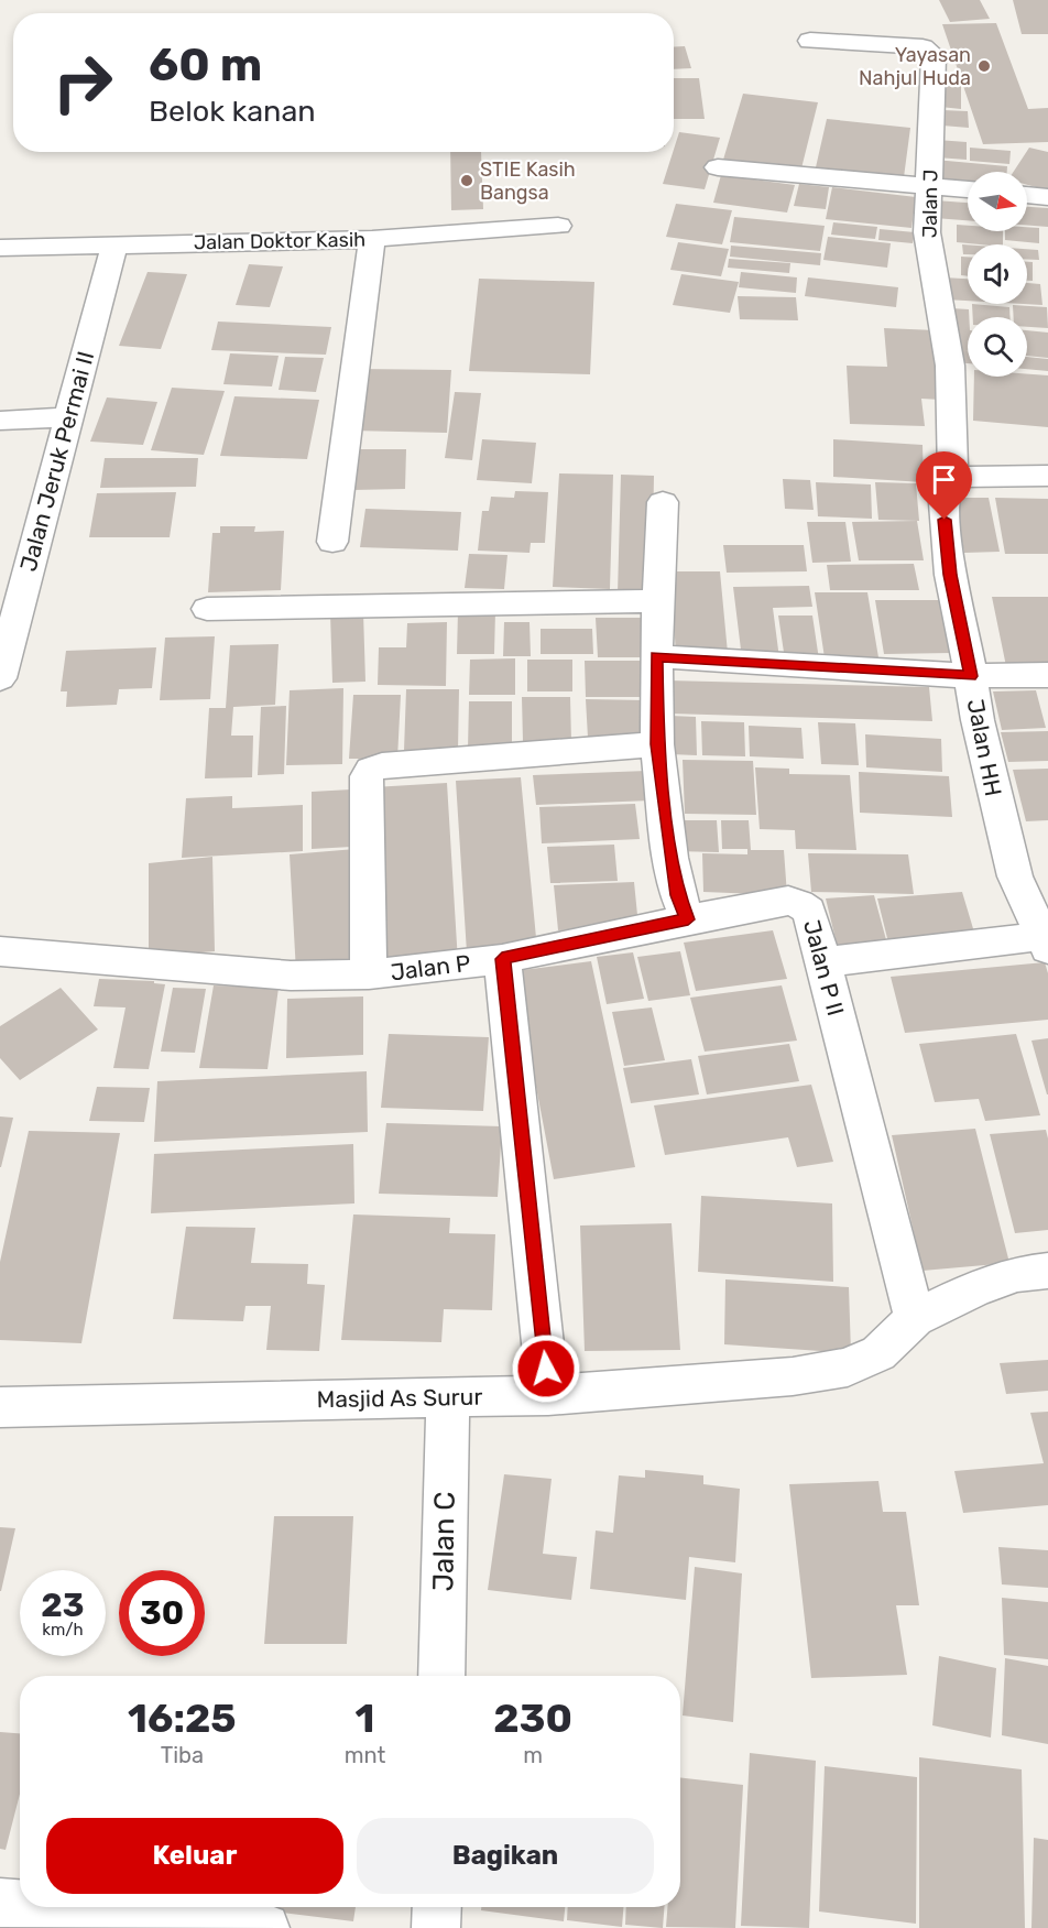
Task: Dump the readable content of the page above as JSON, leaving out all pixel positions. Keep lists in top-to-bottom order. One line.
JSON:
{"streets":{"street":["Jalan J","Jalan Doktor Kasih","Jalan Jeruk Permai II","Jalan HH","Jalan P","Jalan P II","Masjid As Surur","Jalan C"]},"crossings":[["Jalan J","Jalan HH"],["Jalan Doktor Kasih","Jalan Jeruk Permai II"],["Jalan P","Jalan P II"],["Jalan P","Masjid As Surur"],["Jalan P II","Masjid As Surur"],["Masjid As Surur","Jalan C"]],"places":["Yayasan Nahjul Huda","STIE Kasih Bangsa"],"north":"right","page":{"turn":["60 m","Belok kanan"],"speed":"23 km/h","limit":"30","eta":["16:25","Tiba","1","mnt","230","m"],"buttons":["Keluar","Bagikan"]}}
